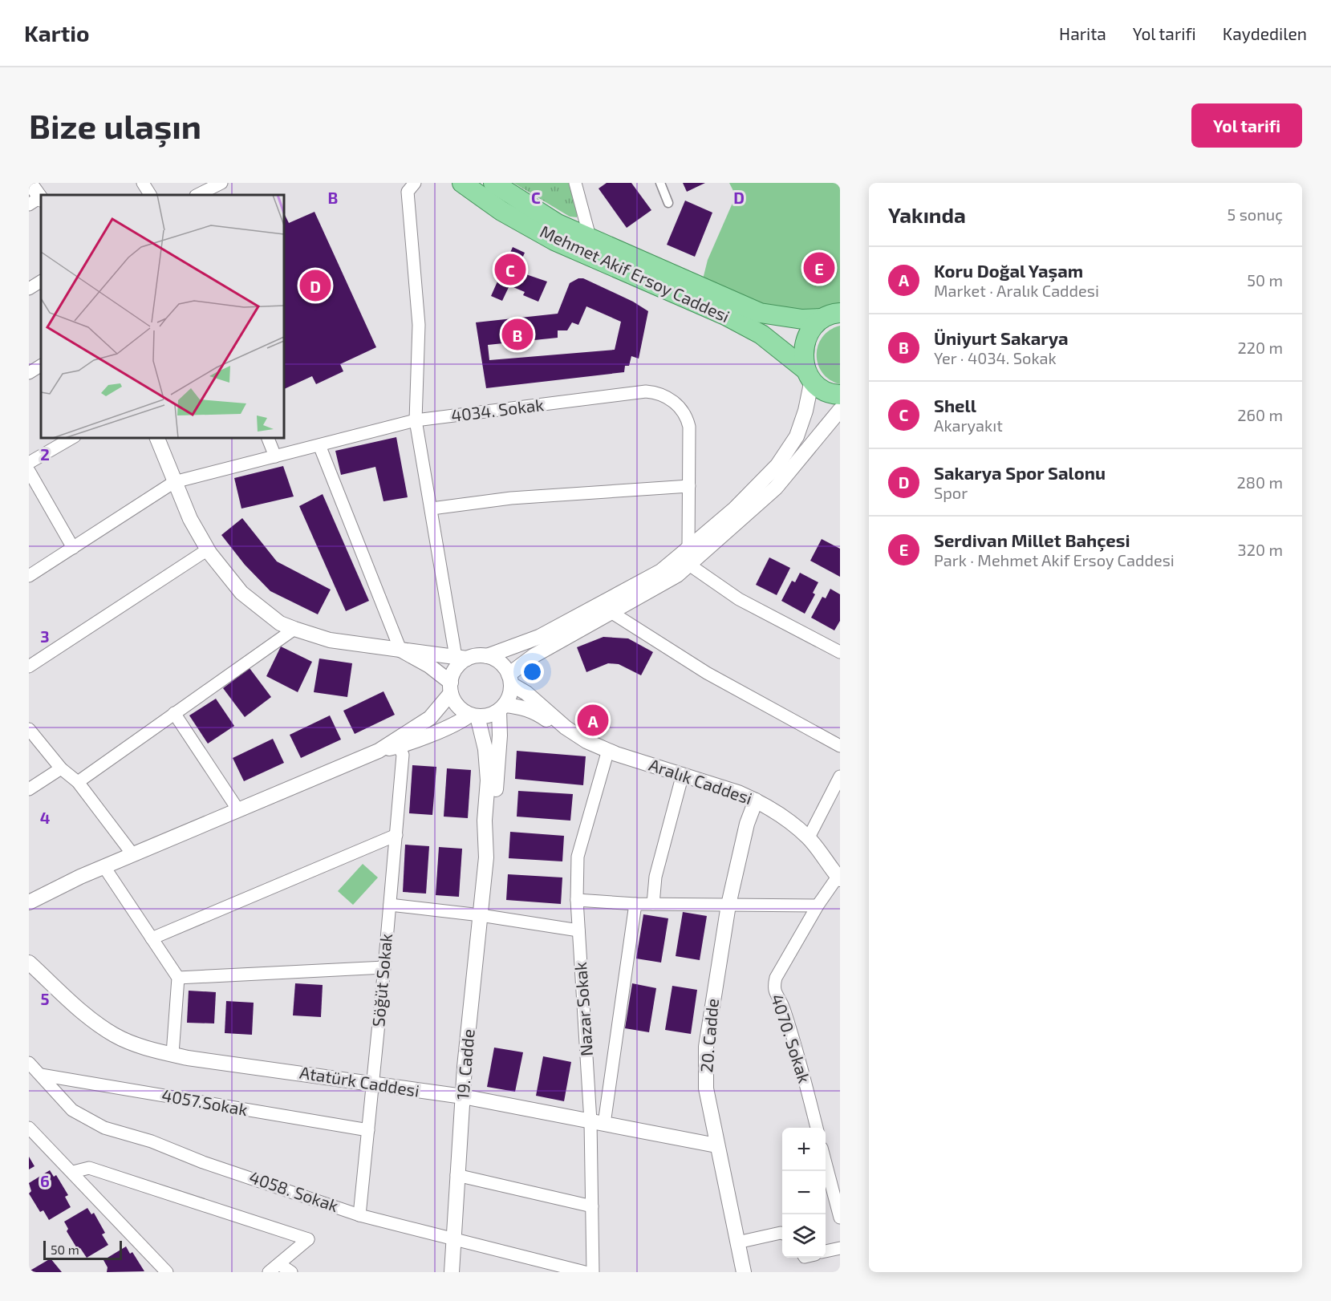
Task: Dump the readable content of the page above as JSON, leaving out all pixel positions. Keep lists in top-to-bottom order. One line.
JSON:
{"streets":{"main road":["Mehmet Akif Ersoy Caddesi"],"street":["4034. Sokak","Aralık Caddesi","Söğüt Sokak","Nazar Sokak","20. Cadde","4070. Sokak","19. Cadde","Atatürk Caddesi","4057.Sokak","4058. Sokak"]},"crossings":[["Aralık Caddesi","Nazar Sokak"],["Aralık Caddesi","20. Cadde"],["Aralık Caddesi","4070. Sokak"],["Söğüt Sokak","Atatürk Caddesi"],["Söğüt Sokak","4057.Sokak"],["Söğüt Sokak","4058. Sokak"],["Nazar Sokak","Atatürk Caddesi"],["20. Cadde","Atatürk Caddesi"],["19. Cadde","Atatürk Caddesi"],["19. Cadde","4058. Sokak"],["4057.Sokak","4058. Sokak"]],"scale_bar":"50 m","page":{"header":"Kartio","nav":["Harita","Yol tarifi","Kaydedilen"],"buttons":"Yol tarifi","title":"Bize ulaşın","heading":["Yakında","5 sonuç"],"list":[{"mark":"A","name":"Koru Doğal Yaşam","note":"Market · Aralık Caddesi","value":"50 m"},{"mark":"B","name":"Üniyurt Sakarya","note":"Yer · 4034. Sokak","value":"220 m"},{"mark":"C","name":"Shell","note":"Akaryakıt","value":"260 m"},{"mark":"D","name":"Sakarya Spor Salonu","note":"Spor","value":"280 m"},{"mark":"E","name":"Serdivan Millet Bahçesi","note":"Park · Mehmet Akif Ersoy Caddesi","value":"320 m"}],"pins":["E","C","D","B","A"],"map_buttons":["+","−"],"scale":"50 m"},"grid":{"columns":["B","C","D"],"rows":["2","3","4","5","6"]}}
